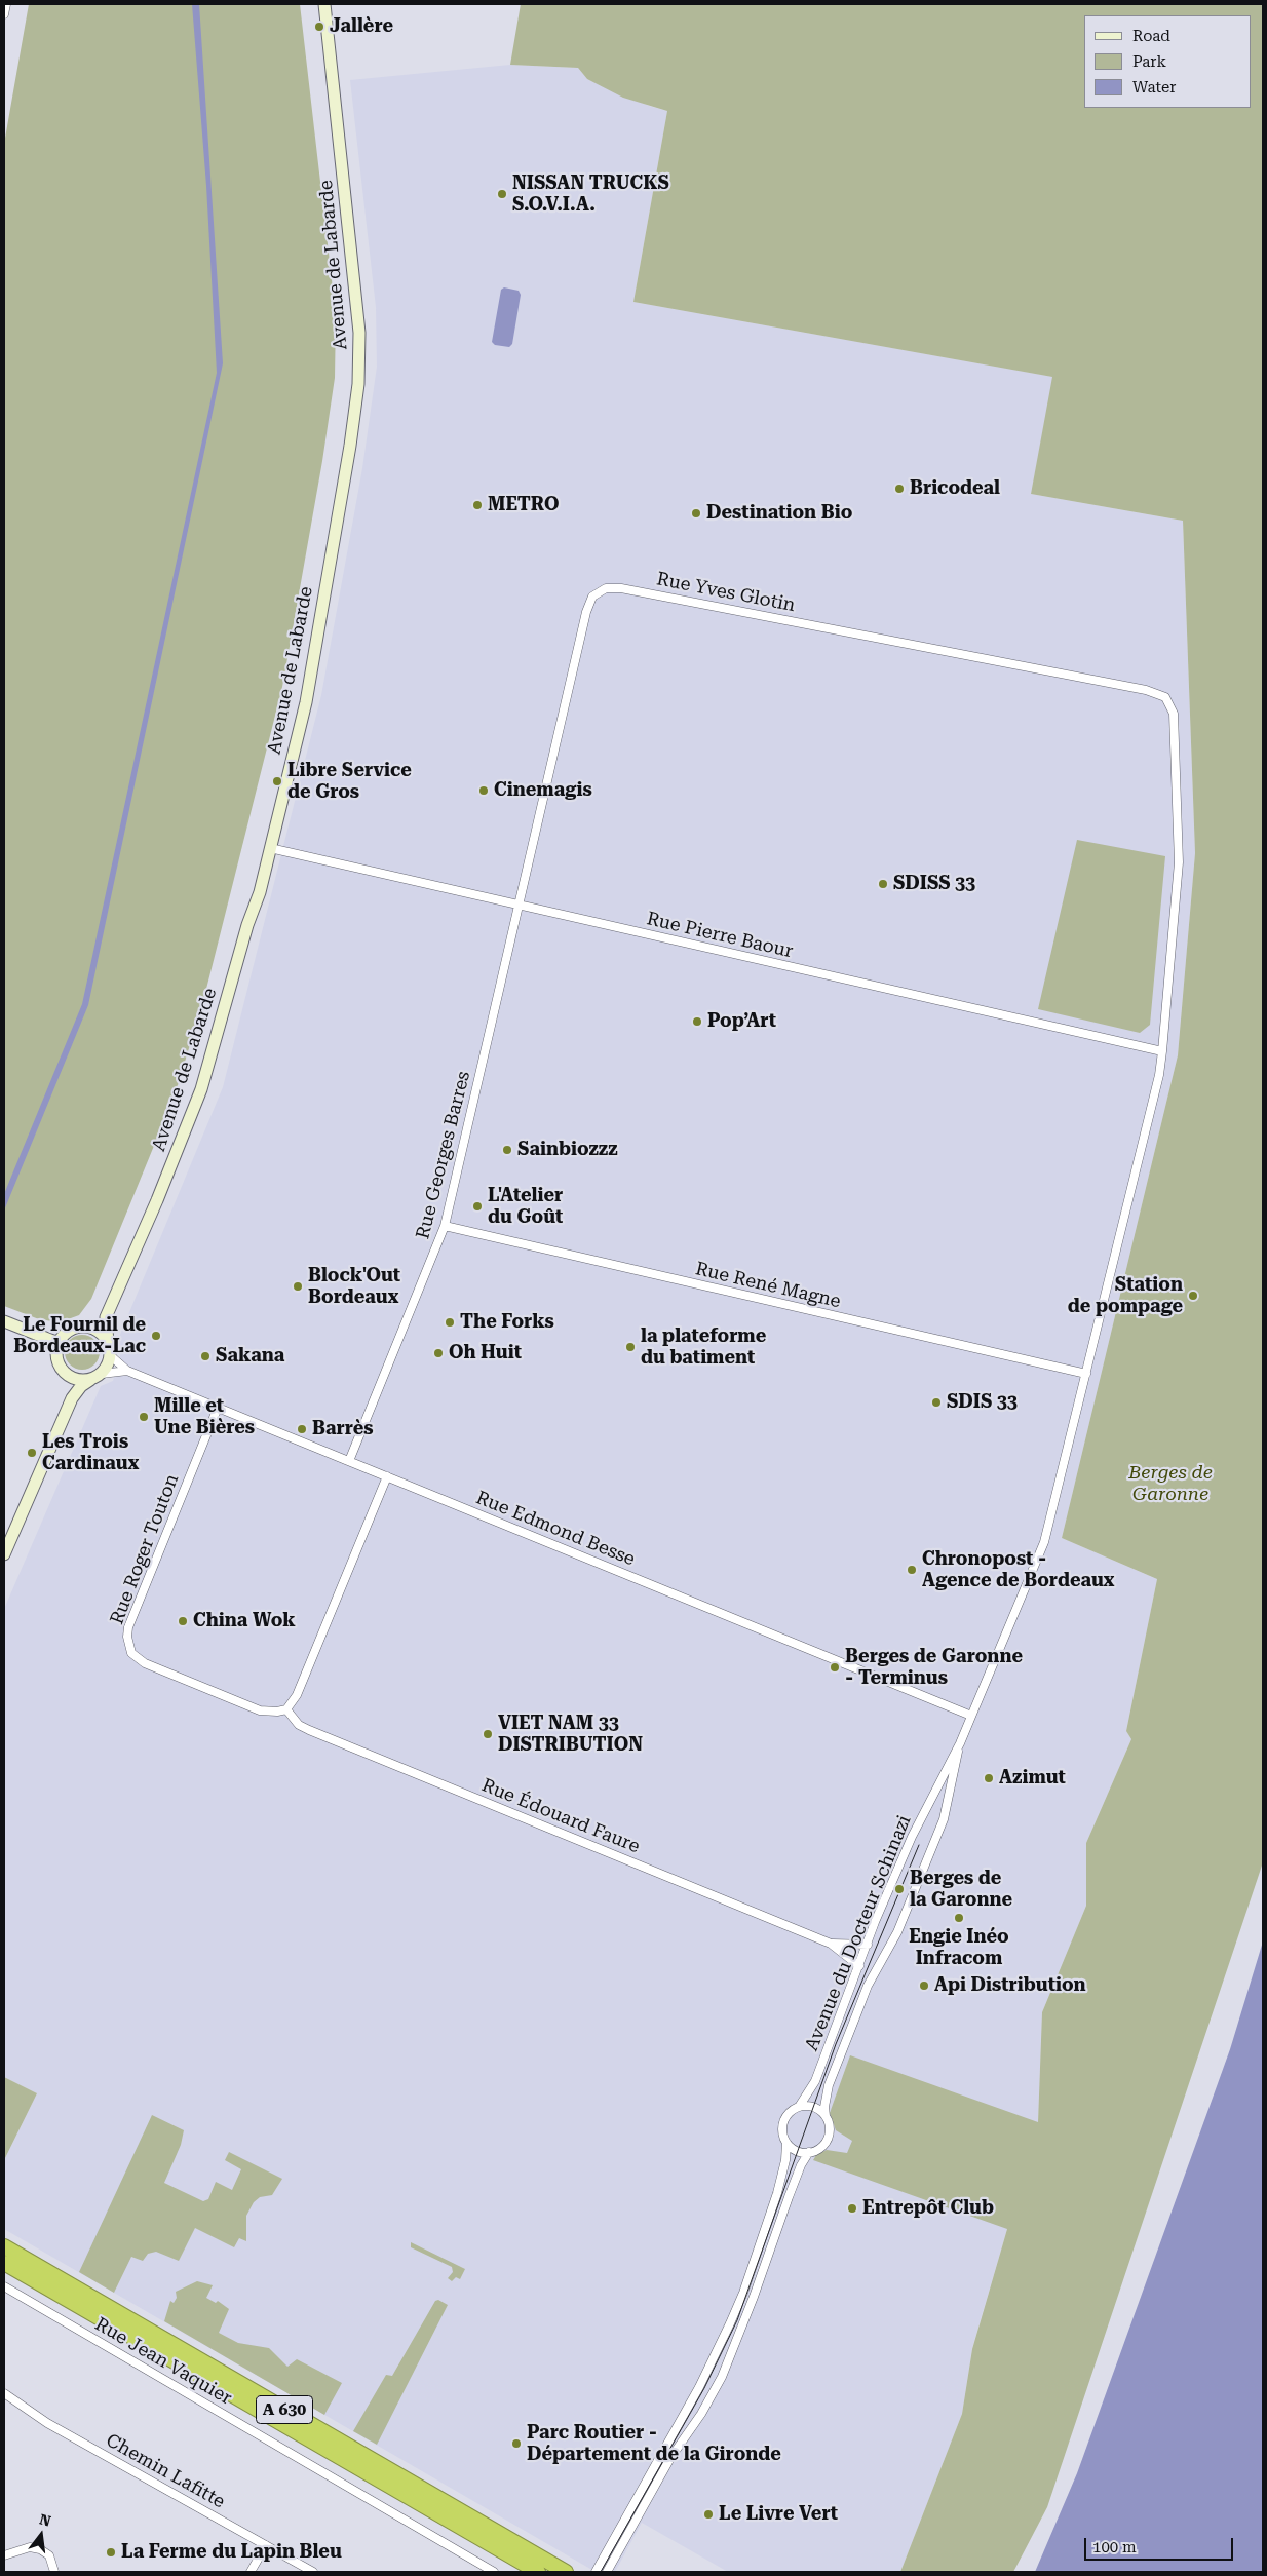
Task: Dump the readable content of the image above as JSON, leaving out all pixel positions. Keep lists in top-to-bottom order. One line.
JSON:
{"streets":{"highway":["A 630"],"main road":["Avenue de Labarde"],"street":["Rue Yves Glotin","Rue Pierre Baour","Rue Georges Barres","Rue René Magne","Rue Edmond Besse","Rue Roger Touton","Rue Édouard Faure","Avenue du Docteur Schinazi","Rue Jean Vaquier","Chemin Lafitte"]},"crossings":[["Avenue de Labarde","Rue Pierre Baour"],["Avenue de Labarde","Rue Edmond Besse"],["Rue Yves Glotin","Rue Pierre Baour"],["Rue Yves Glotin","Rue Georges Barres"],["Rue Yves Glotin","Avenue du Docteur Schinazi"],["Rue Pierre Baour","Rue Georges Barres"],["Rue Pierre Baour","Avenue du Docteur Schinazi"],["Rue Georges Barres","Rue René Magne"],["Rue Georges Barres","Rue Edmond Besse"],["Rue René Magne","Avenue du Docteur Schinazi"],["Rue Edmond Besse","Rue Roger Touton"],["Rue Edmond Besse","Avenue du Docteur Schinazi"],["Rue Roger Touton","Rue Édouard Faure"],["Rue Édouard Faure","Avenue du Docteur Schinazi"]],"parks":["Berges de Garonne"],"places":["Jallère","NISSAN TRUCKS S.O.V.I.A.","Bricodeal","METRO","Destination Bio","Libre Service de Gros","Cinemagis","SDISS 33","Pop’Art","Sainbiozzz","L'Atelier du Goût","Block'Out Bordeaux","Station de pompage","The Forks","Le Fournil de Bordeaux-Lac","la plateforme du batiment","Oh Huit","Sakana","SDIS 33","Mille et Une Bières","Barrès","Les Trois Cardinaux","Chronopost - Agence de Bordeaux","China Wok","Berges de Garonne - Terminus","VIET NAM 33 DISTRIBUTION","Azimut","Berges de la Garonne","Engie Inéo Infracom","Api Distribution","Entrepôt Club","Parc Routier - Département de la Gironde","Le Livre Vert","La Ferme du Lapin Bleu"],"legend":["Road","Park","Water"],"scale_bar":"100 m","north":"top"}
